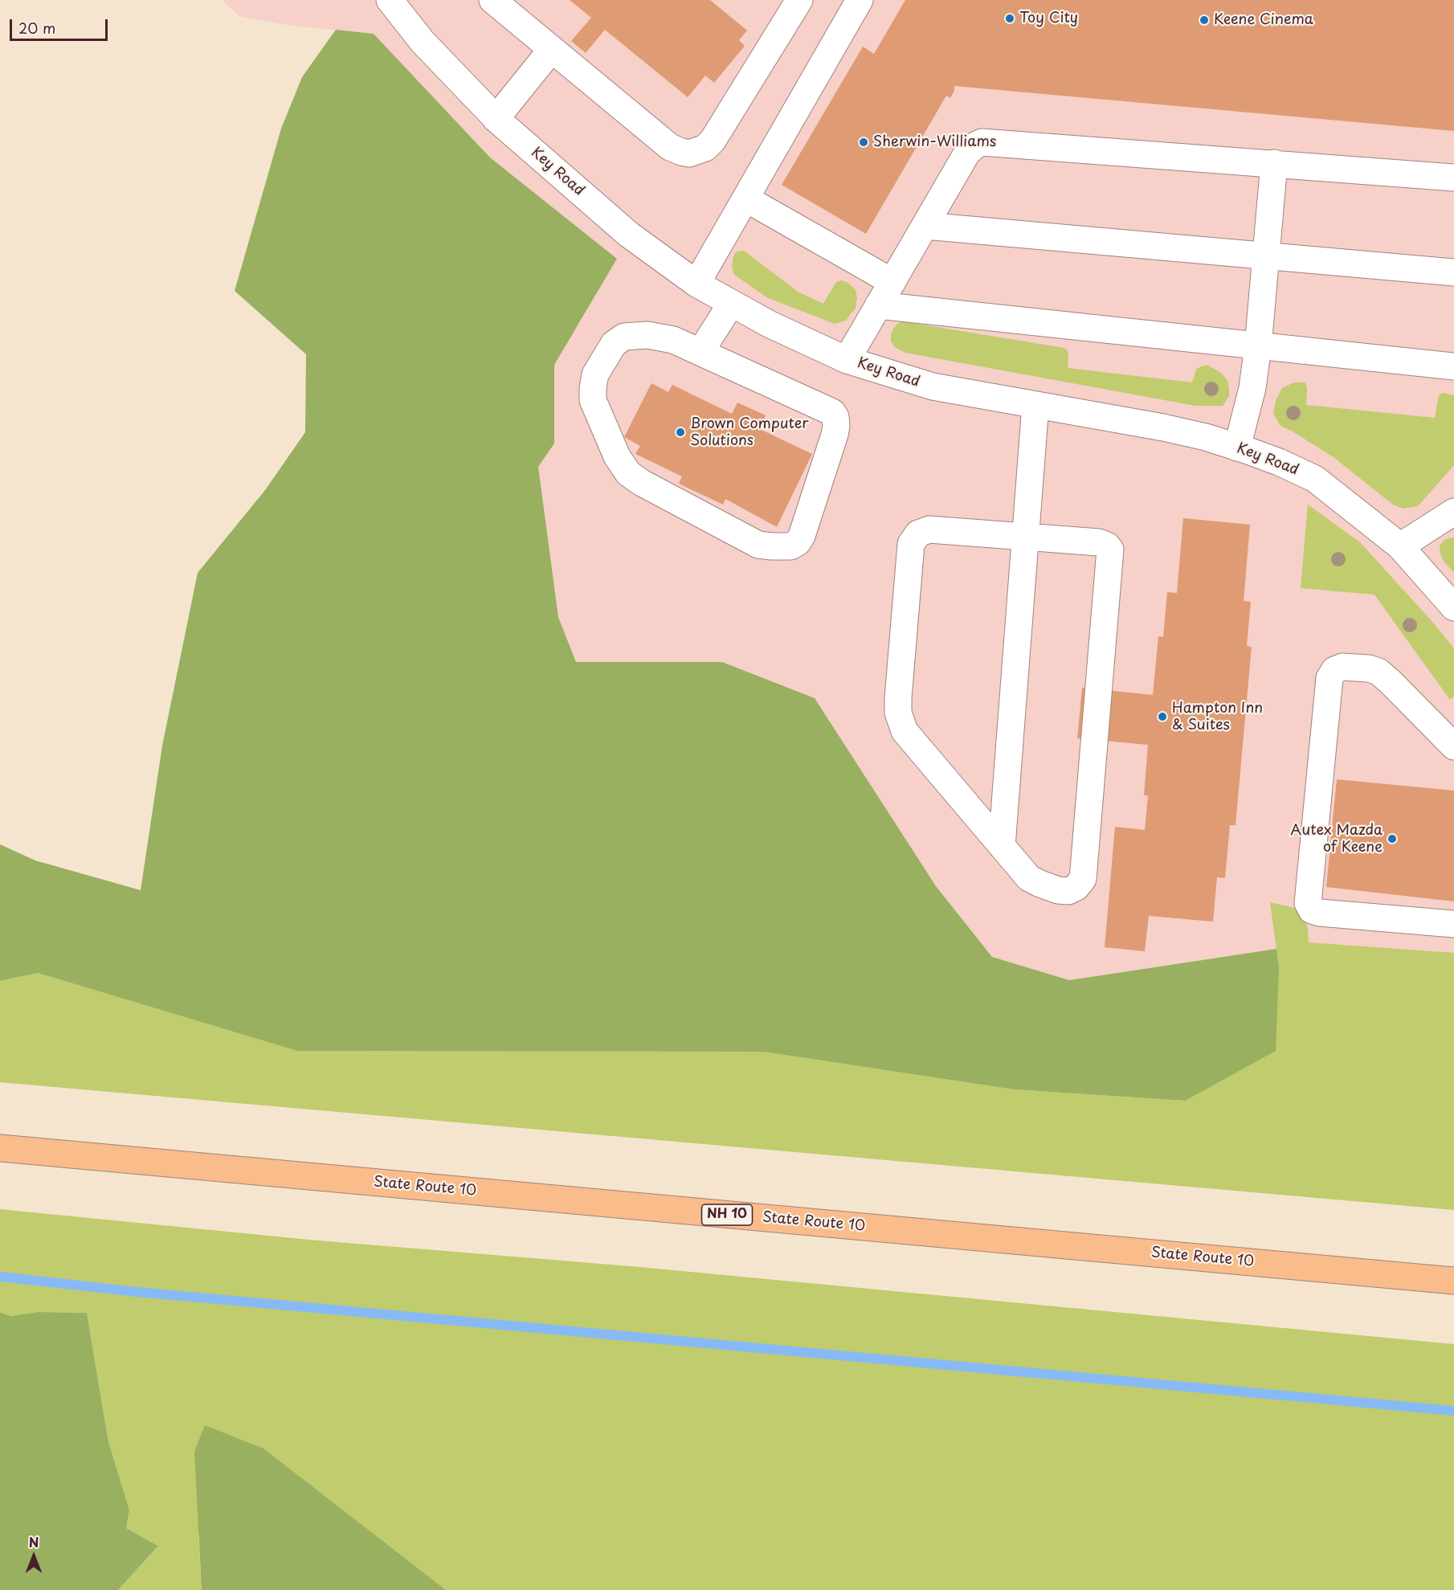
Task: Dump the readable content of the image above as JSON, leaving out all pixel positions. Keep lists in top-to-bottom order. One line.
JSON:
{"streets":{"highway":["State Route 10","NH 10"],"street":["Key Road"]},"places":["Toy City","Keene Cinema","Sherwin-Williams","Brown Computer Solutions","Hampton Inn & Suites","Autex Mazda of Keene"],"scale_bar":"20 m","north":"top"}
